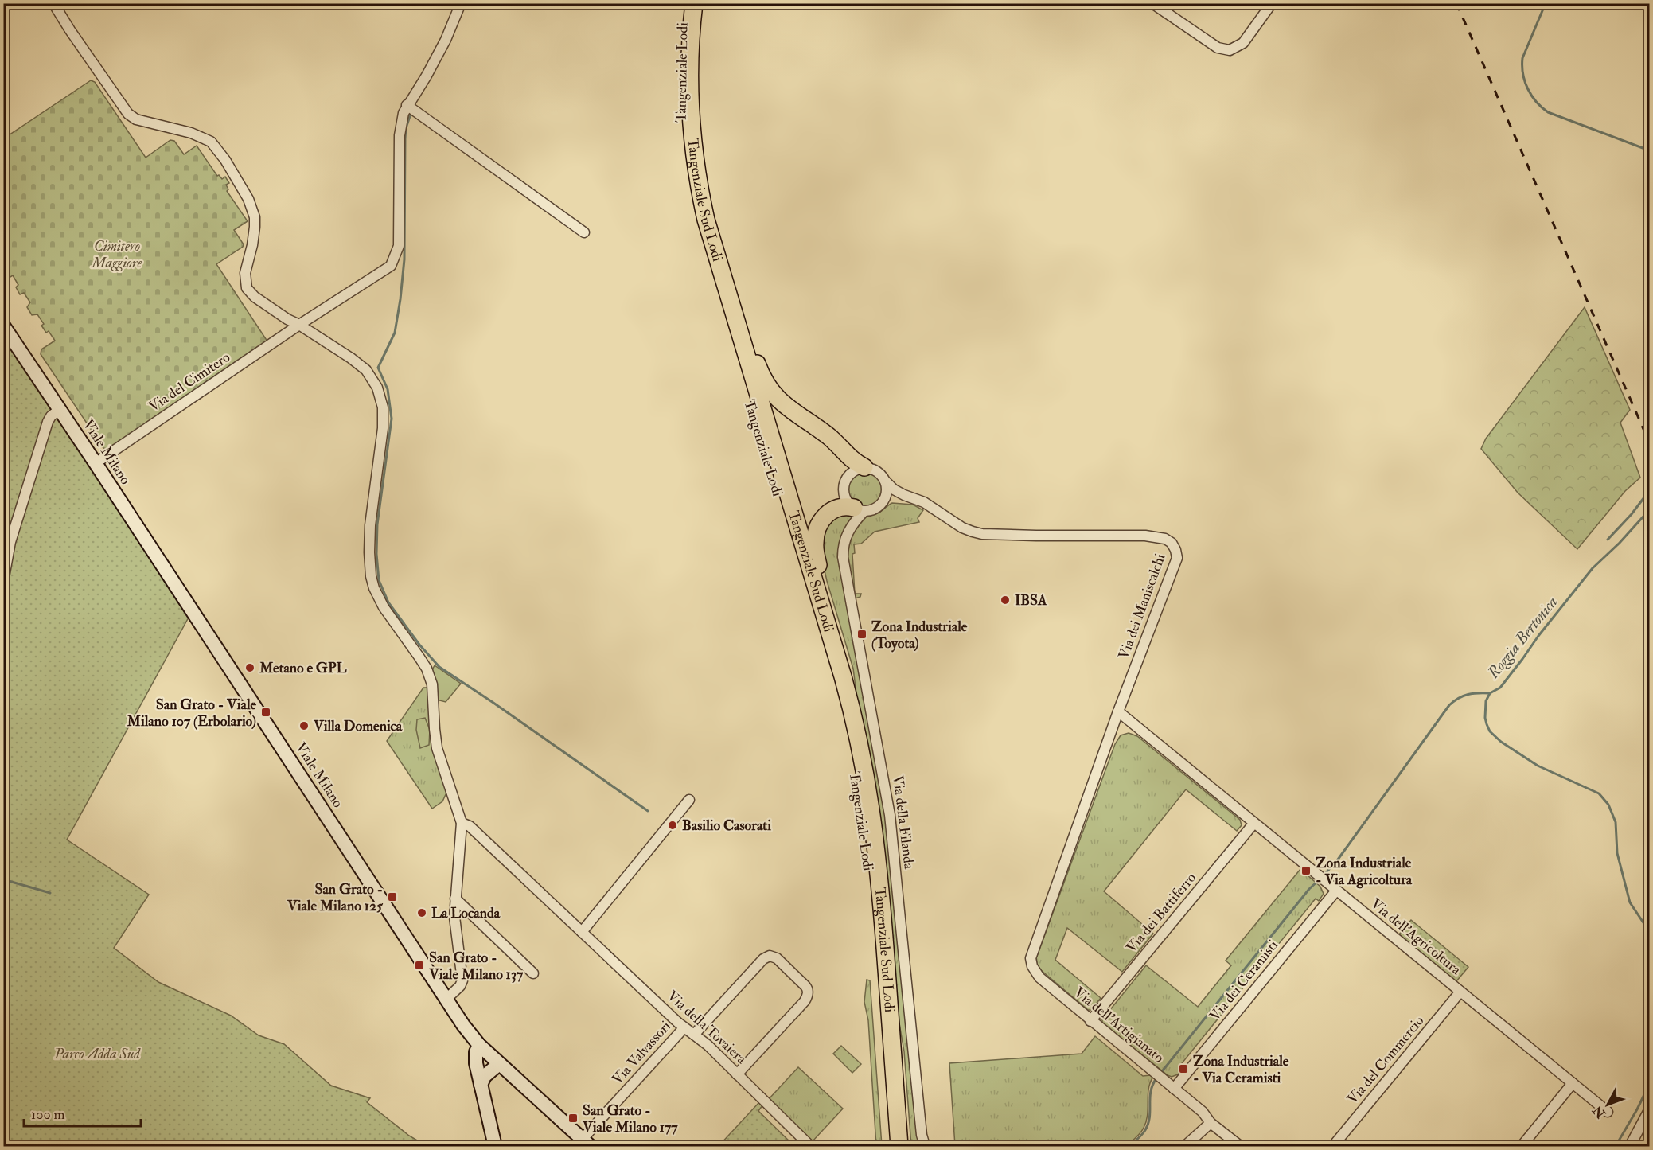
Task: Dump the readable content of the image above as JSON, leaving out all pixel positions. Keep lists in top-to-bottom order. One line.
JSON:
{"streets":{"highway":["Tangenziale Lodi","Tangenziale Sud Lodi"],"street":["Via del Cimitero","Viale Milano","Via dei Maniscalchi","Via della Filanda","Via dei Battiferro","Via dell'Agricoltura","Via dei Ceramisti","Via dell'Artigianato","Via della Tovaiera","Via Valvassori","Via del Commercio"]},"crossings":[["Via del Cimitero","Viale Milano"],["Viale Milano","Via Valvassori"],["Via dei Maniscalchi","Via dell'Agricoltura"],["Via dei Maniscalchi","Via dell'Artigianato"],["Via dei Battiferro","Via dell'Agricoltura"],["Via dei Battiferro","Via dell'Artigianato"],["Via dell'Agricoltura","Via dei Ceramisti"],["Via dell'Agricoltura","Via del Commercio"],["Via dei Ceramisti","Via dell'Artigianato"],["Via della Tovaiera","Via Valvassori"]],"water":["Roggia Bertonica"],"parks":["Cimitero Maggiore","Parco Adda Sud"],"places":{"other":["IBSA","Metano e GPL","Villa Domenica","Basilio Casorati","La Locanda"],"transit":["Zona Industriale (Toyota)","San Grato - Viale Milano 107 (Erbolario)","Zona Industriale - Via Agricoltura","San Grato - Viale Milano 125","San Grato - Viale Milano 137","Zona Industriale - Via Ceramisti","San Grato - Viale Milano 177"]},"scale_bar":"100 m","north":"bottom left"}
